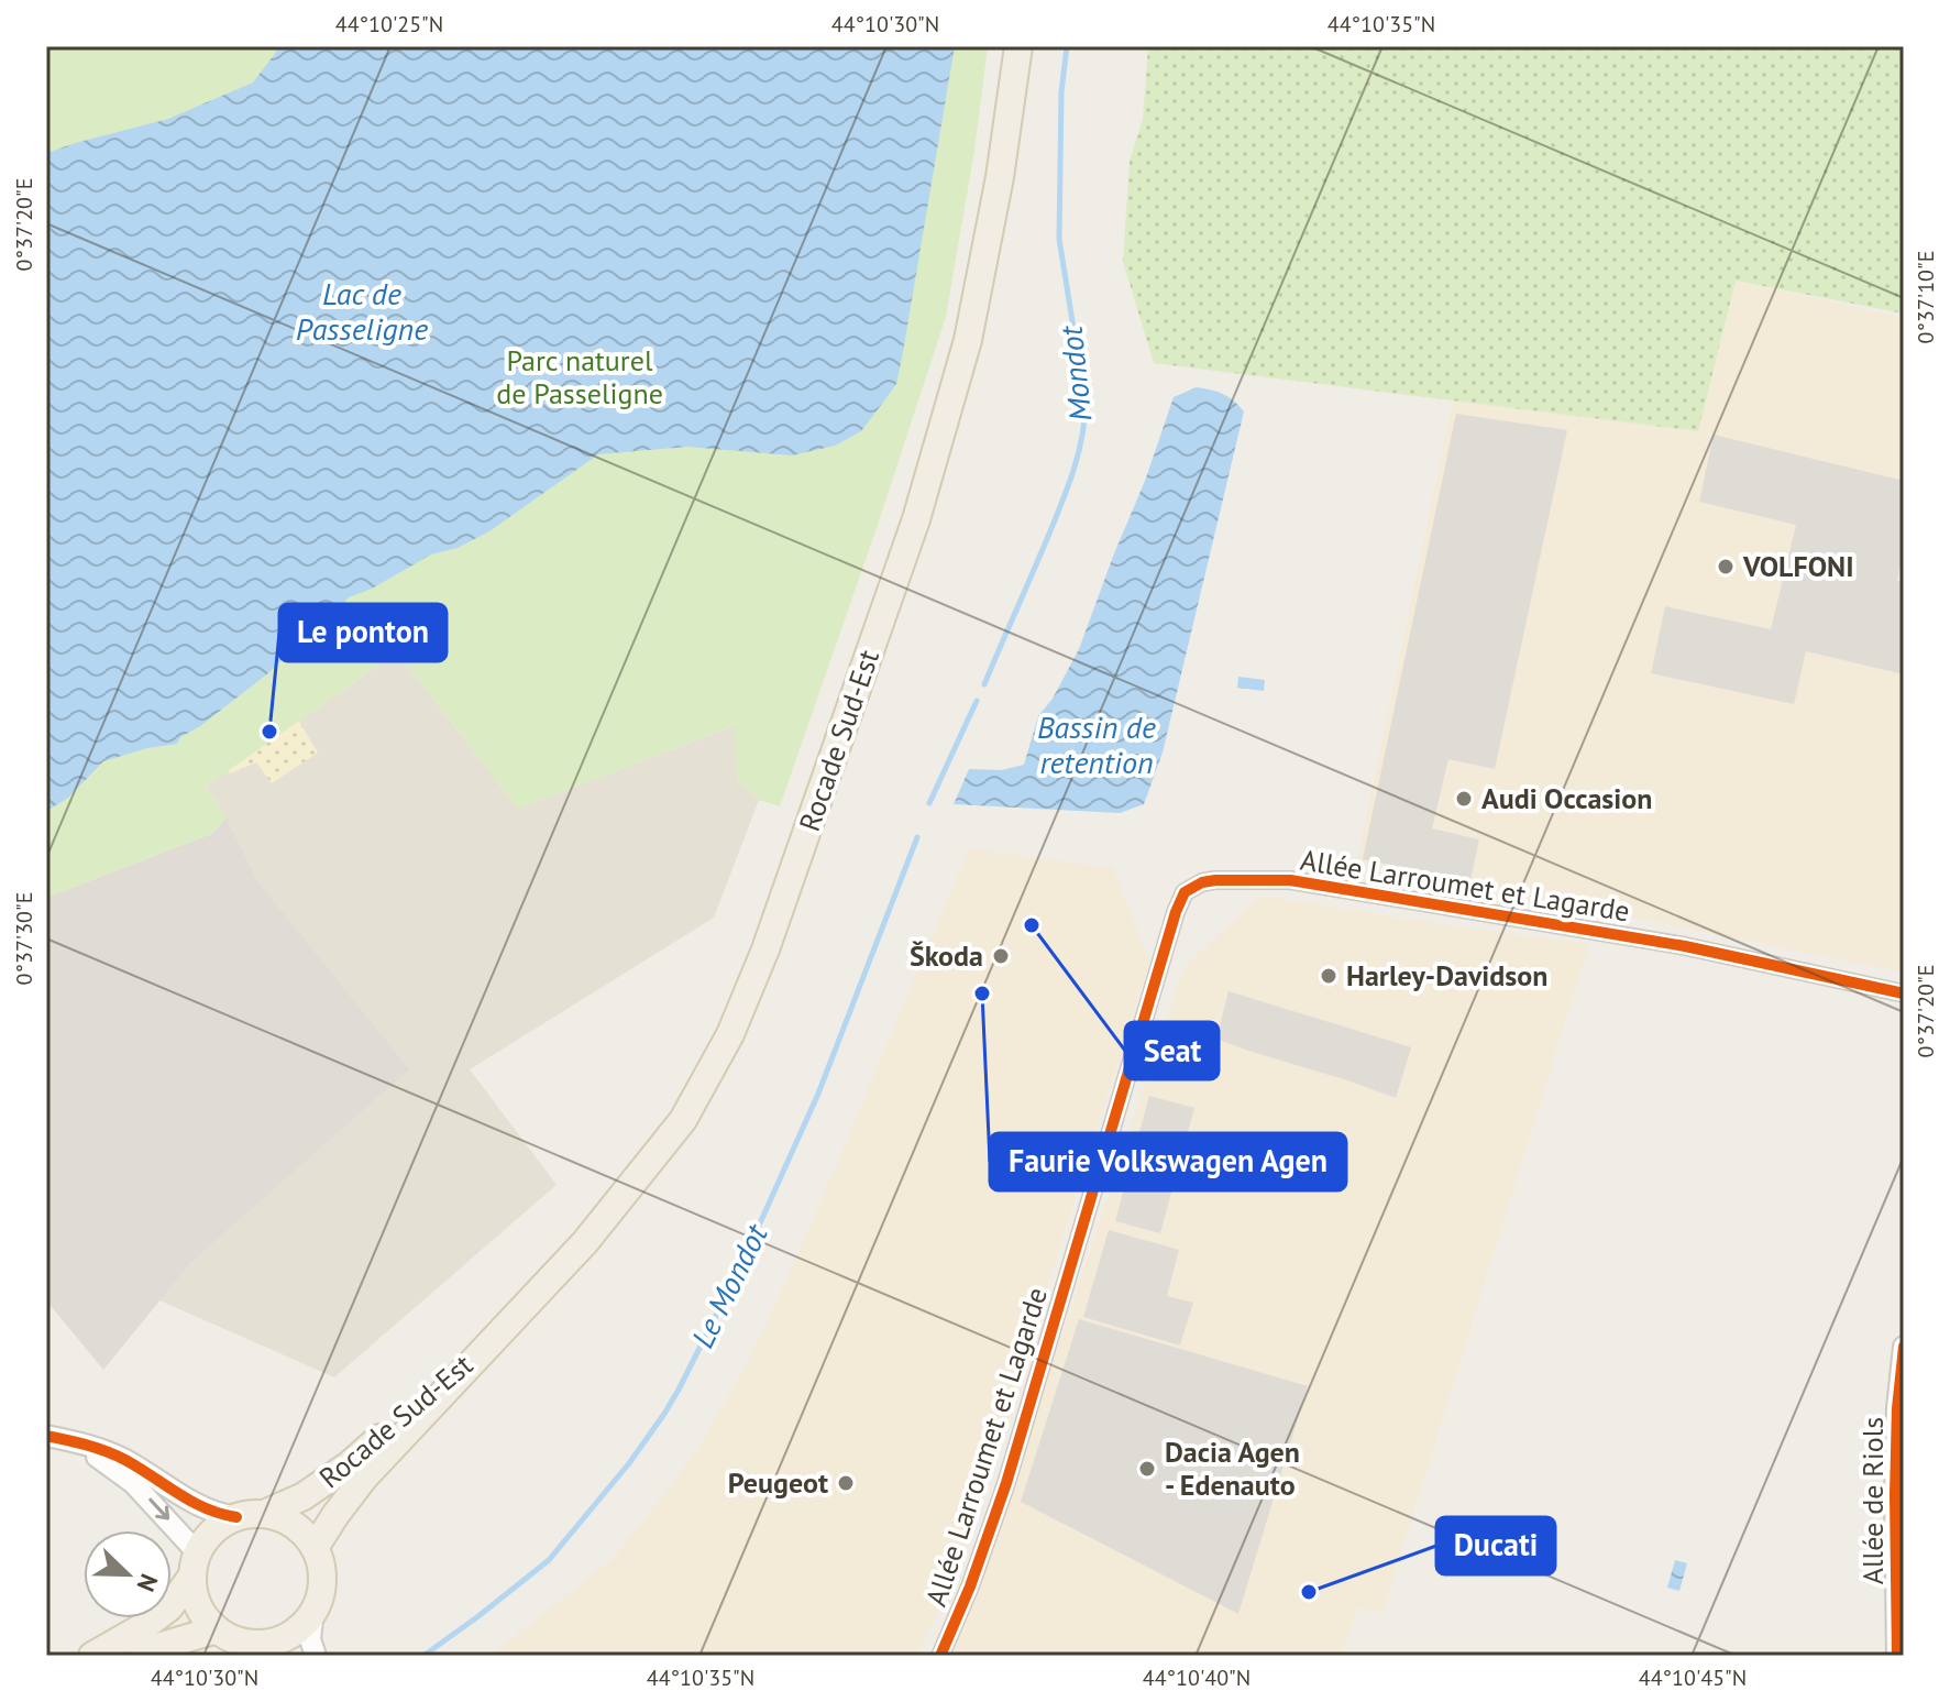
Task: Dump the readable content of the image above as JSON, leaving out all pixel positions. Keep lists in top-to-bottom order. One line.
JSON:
{"streets":{"main road":["Rocade Sud-Est"],"street":["Allée Larroumet et Lagarde","Allée de Riols"]},"water":["Lac de Passeligne","Mondot","Bassin de retention","Le Mondot"],"parks":["Parc naturel de Passeligne"],"places":["VOLFONI","Le ponton","Audi Occasion","Seat","Škoda","Harley-Davidson","Faurie Volkswagen Agen","Dacia Agen - Edenauto","Peugeot","Ducati"],"north":"bottom right","coordinates":["44°10'25\"N","44°10'30\"N","44°10'35\"N","0°37'20\"E","0°37'10\"E","0°37'30\"E","44°10'40\"N","44°10'45\"N"]}
